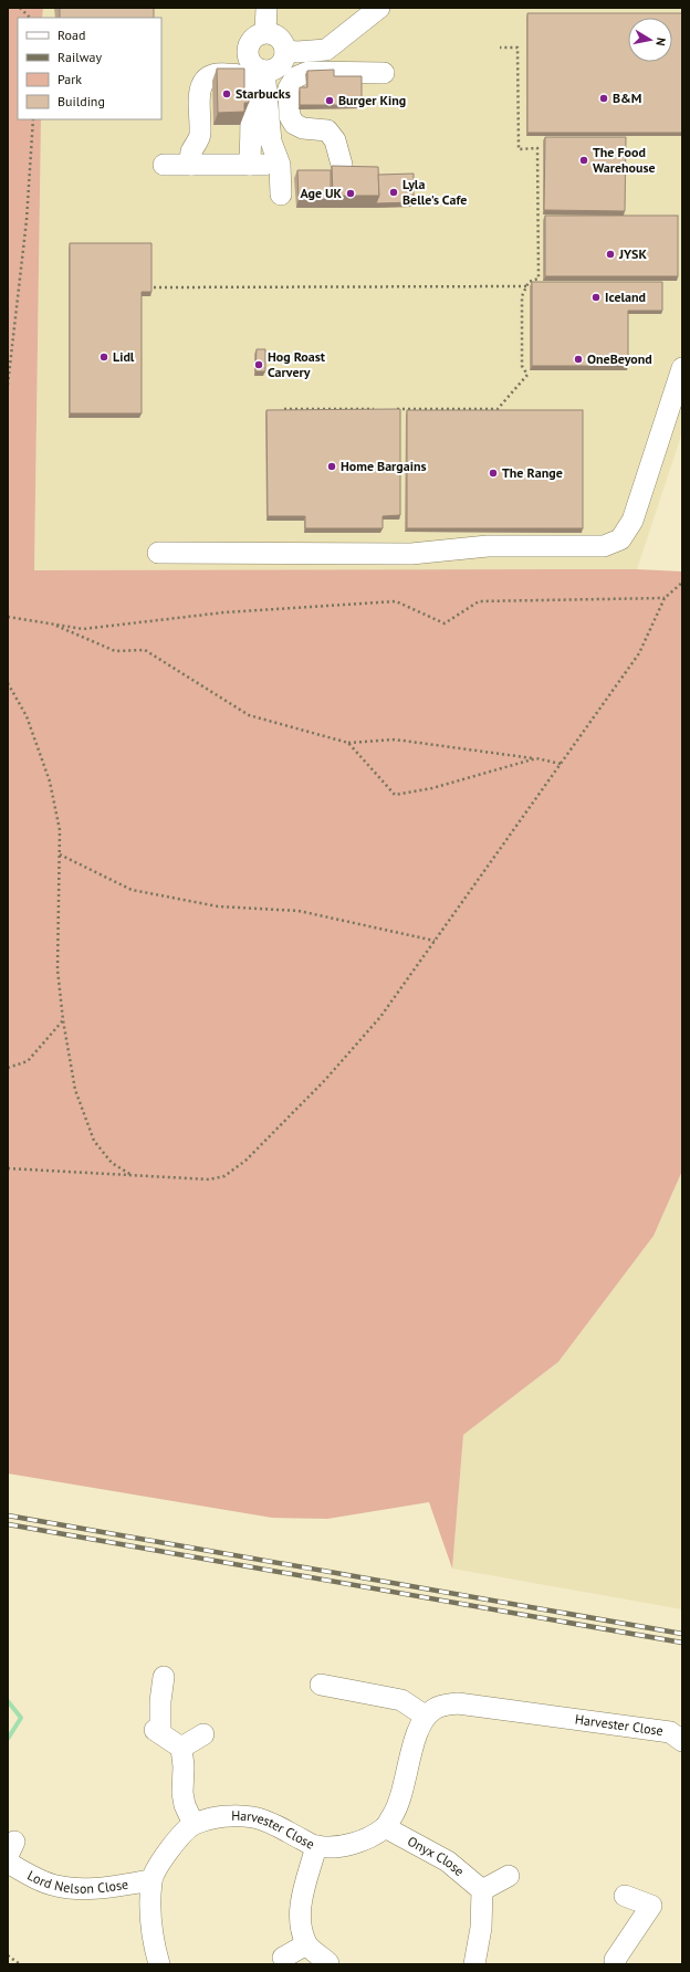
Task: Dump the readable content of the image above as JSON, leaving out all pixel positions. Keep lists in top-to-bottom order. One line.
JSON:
{"streets":{"street":["Harvester Close","Onyx Close","Lord Nelson Close"]},"crossings":[["Harvester Close","Onyx Close"]],"places":["Starbucks","B&M","Burger King","The Food Warehouse","Lyla Belle's Cafe","Age UK","JYSK","Iceland","Lidl","OneBeyond","Hog Roast Carvery","Home Bargains","The Range"],"legend":["Road","Railway","Park","Building"],"north":"right"}
